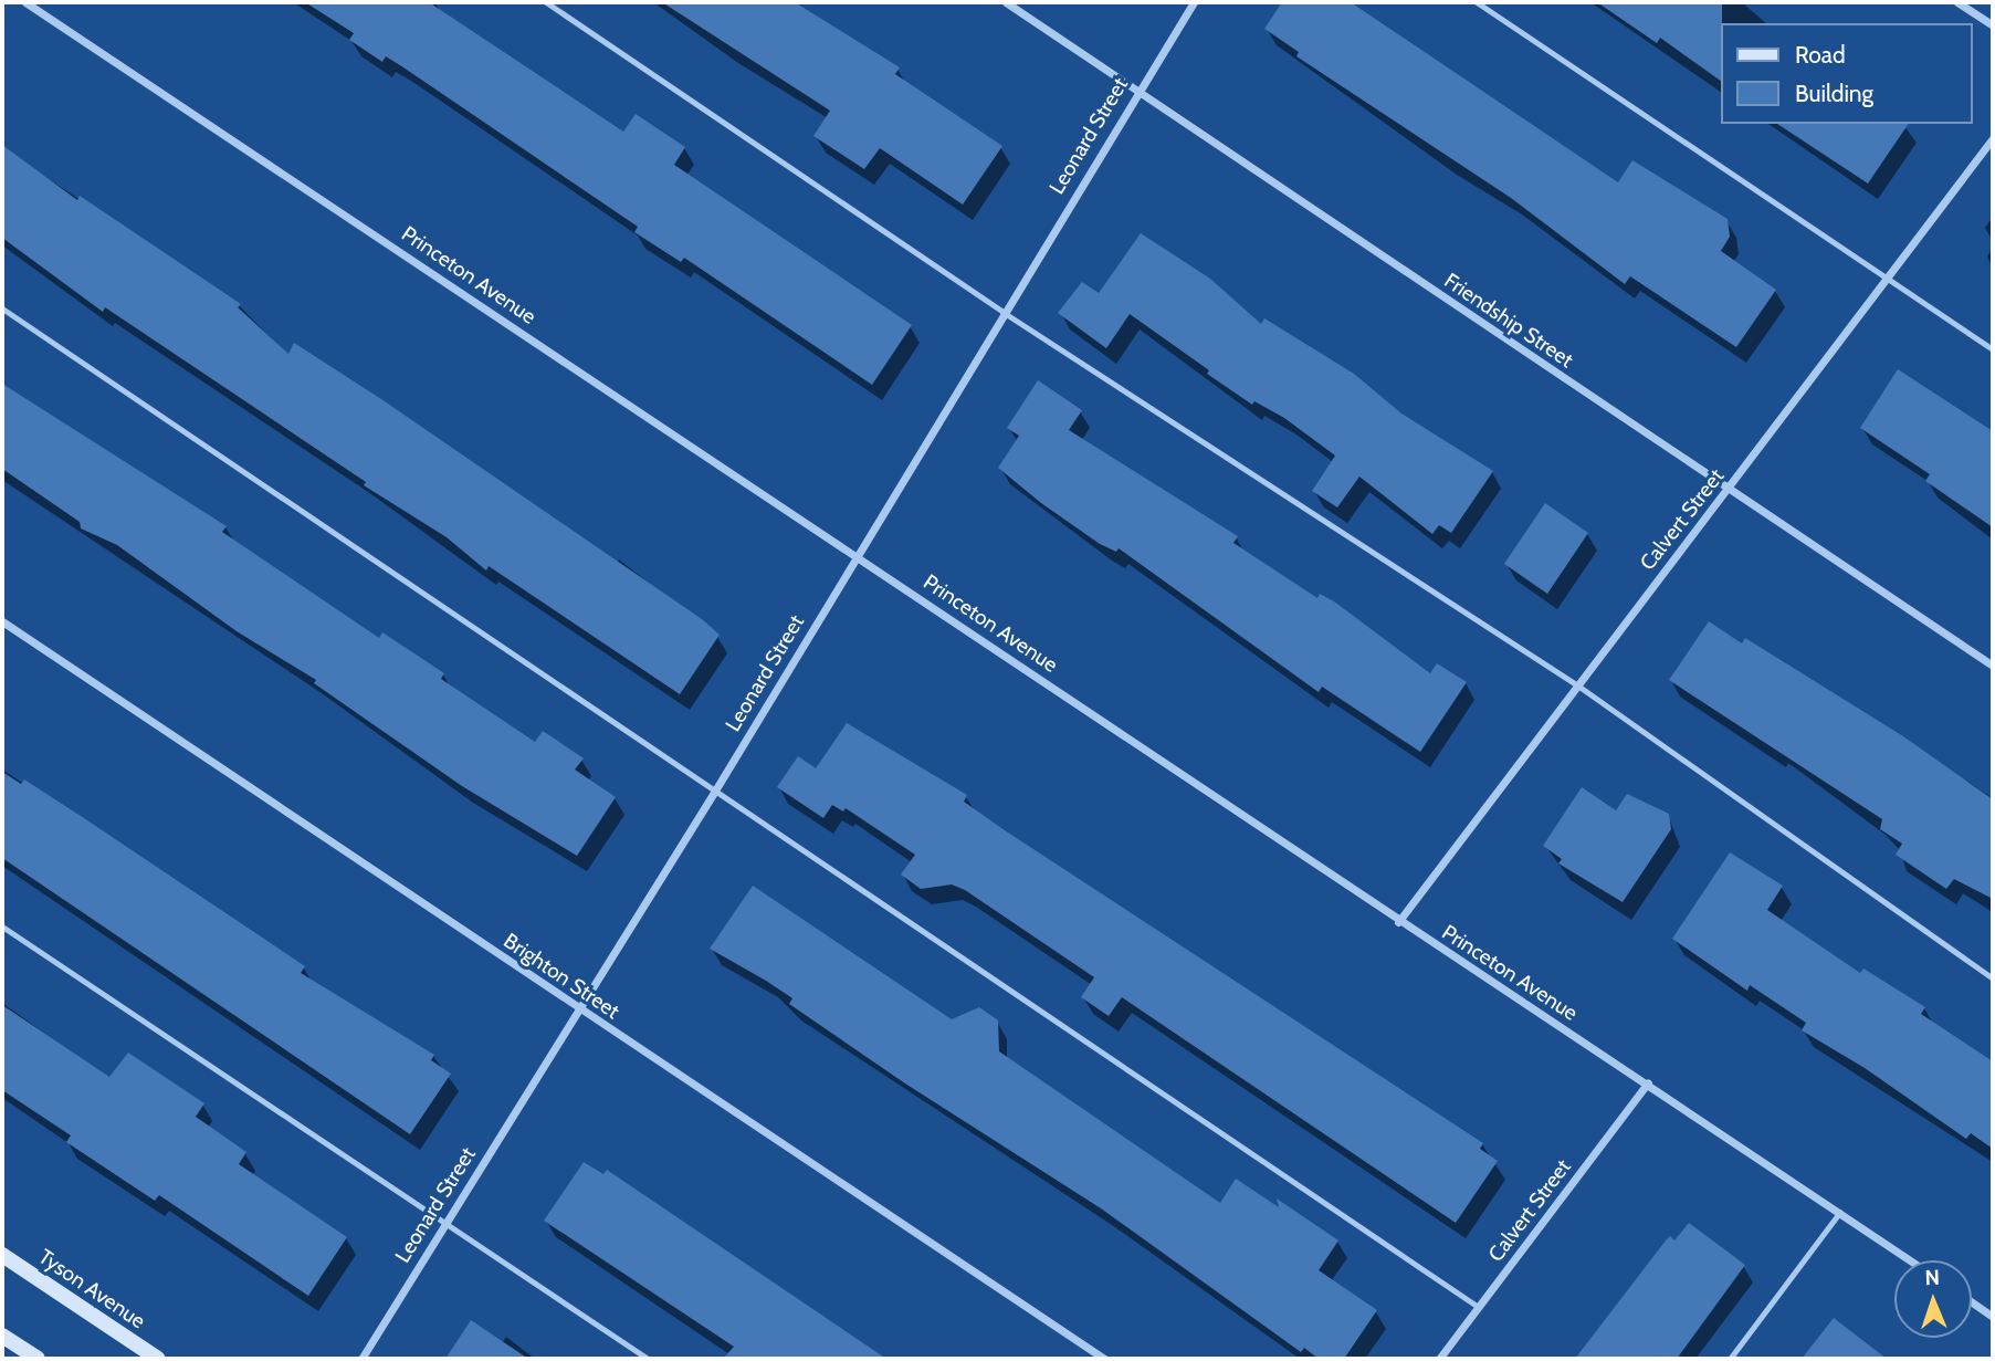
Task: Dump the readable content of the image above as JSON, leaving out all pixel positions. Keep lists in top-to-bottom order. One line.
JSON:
{"streets":{"street":["Leonard Street","Princeton Avenue","Friendship Street","Calvert Street","Brighton Street","Tyson Avenue"]},"crossings":[["Leonard Street","Princeton Avenue"],["Leonard Street","Friendship Street"],["Leonard Street","Brighton Street"],["Princeton Avenue","Calvert Street"],["Friendship Street","Calvert Street"]],"legend":["Road","Building"],"north":"top"}
